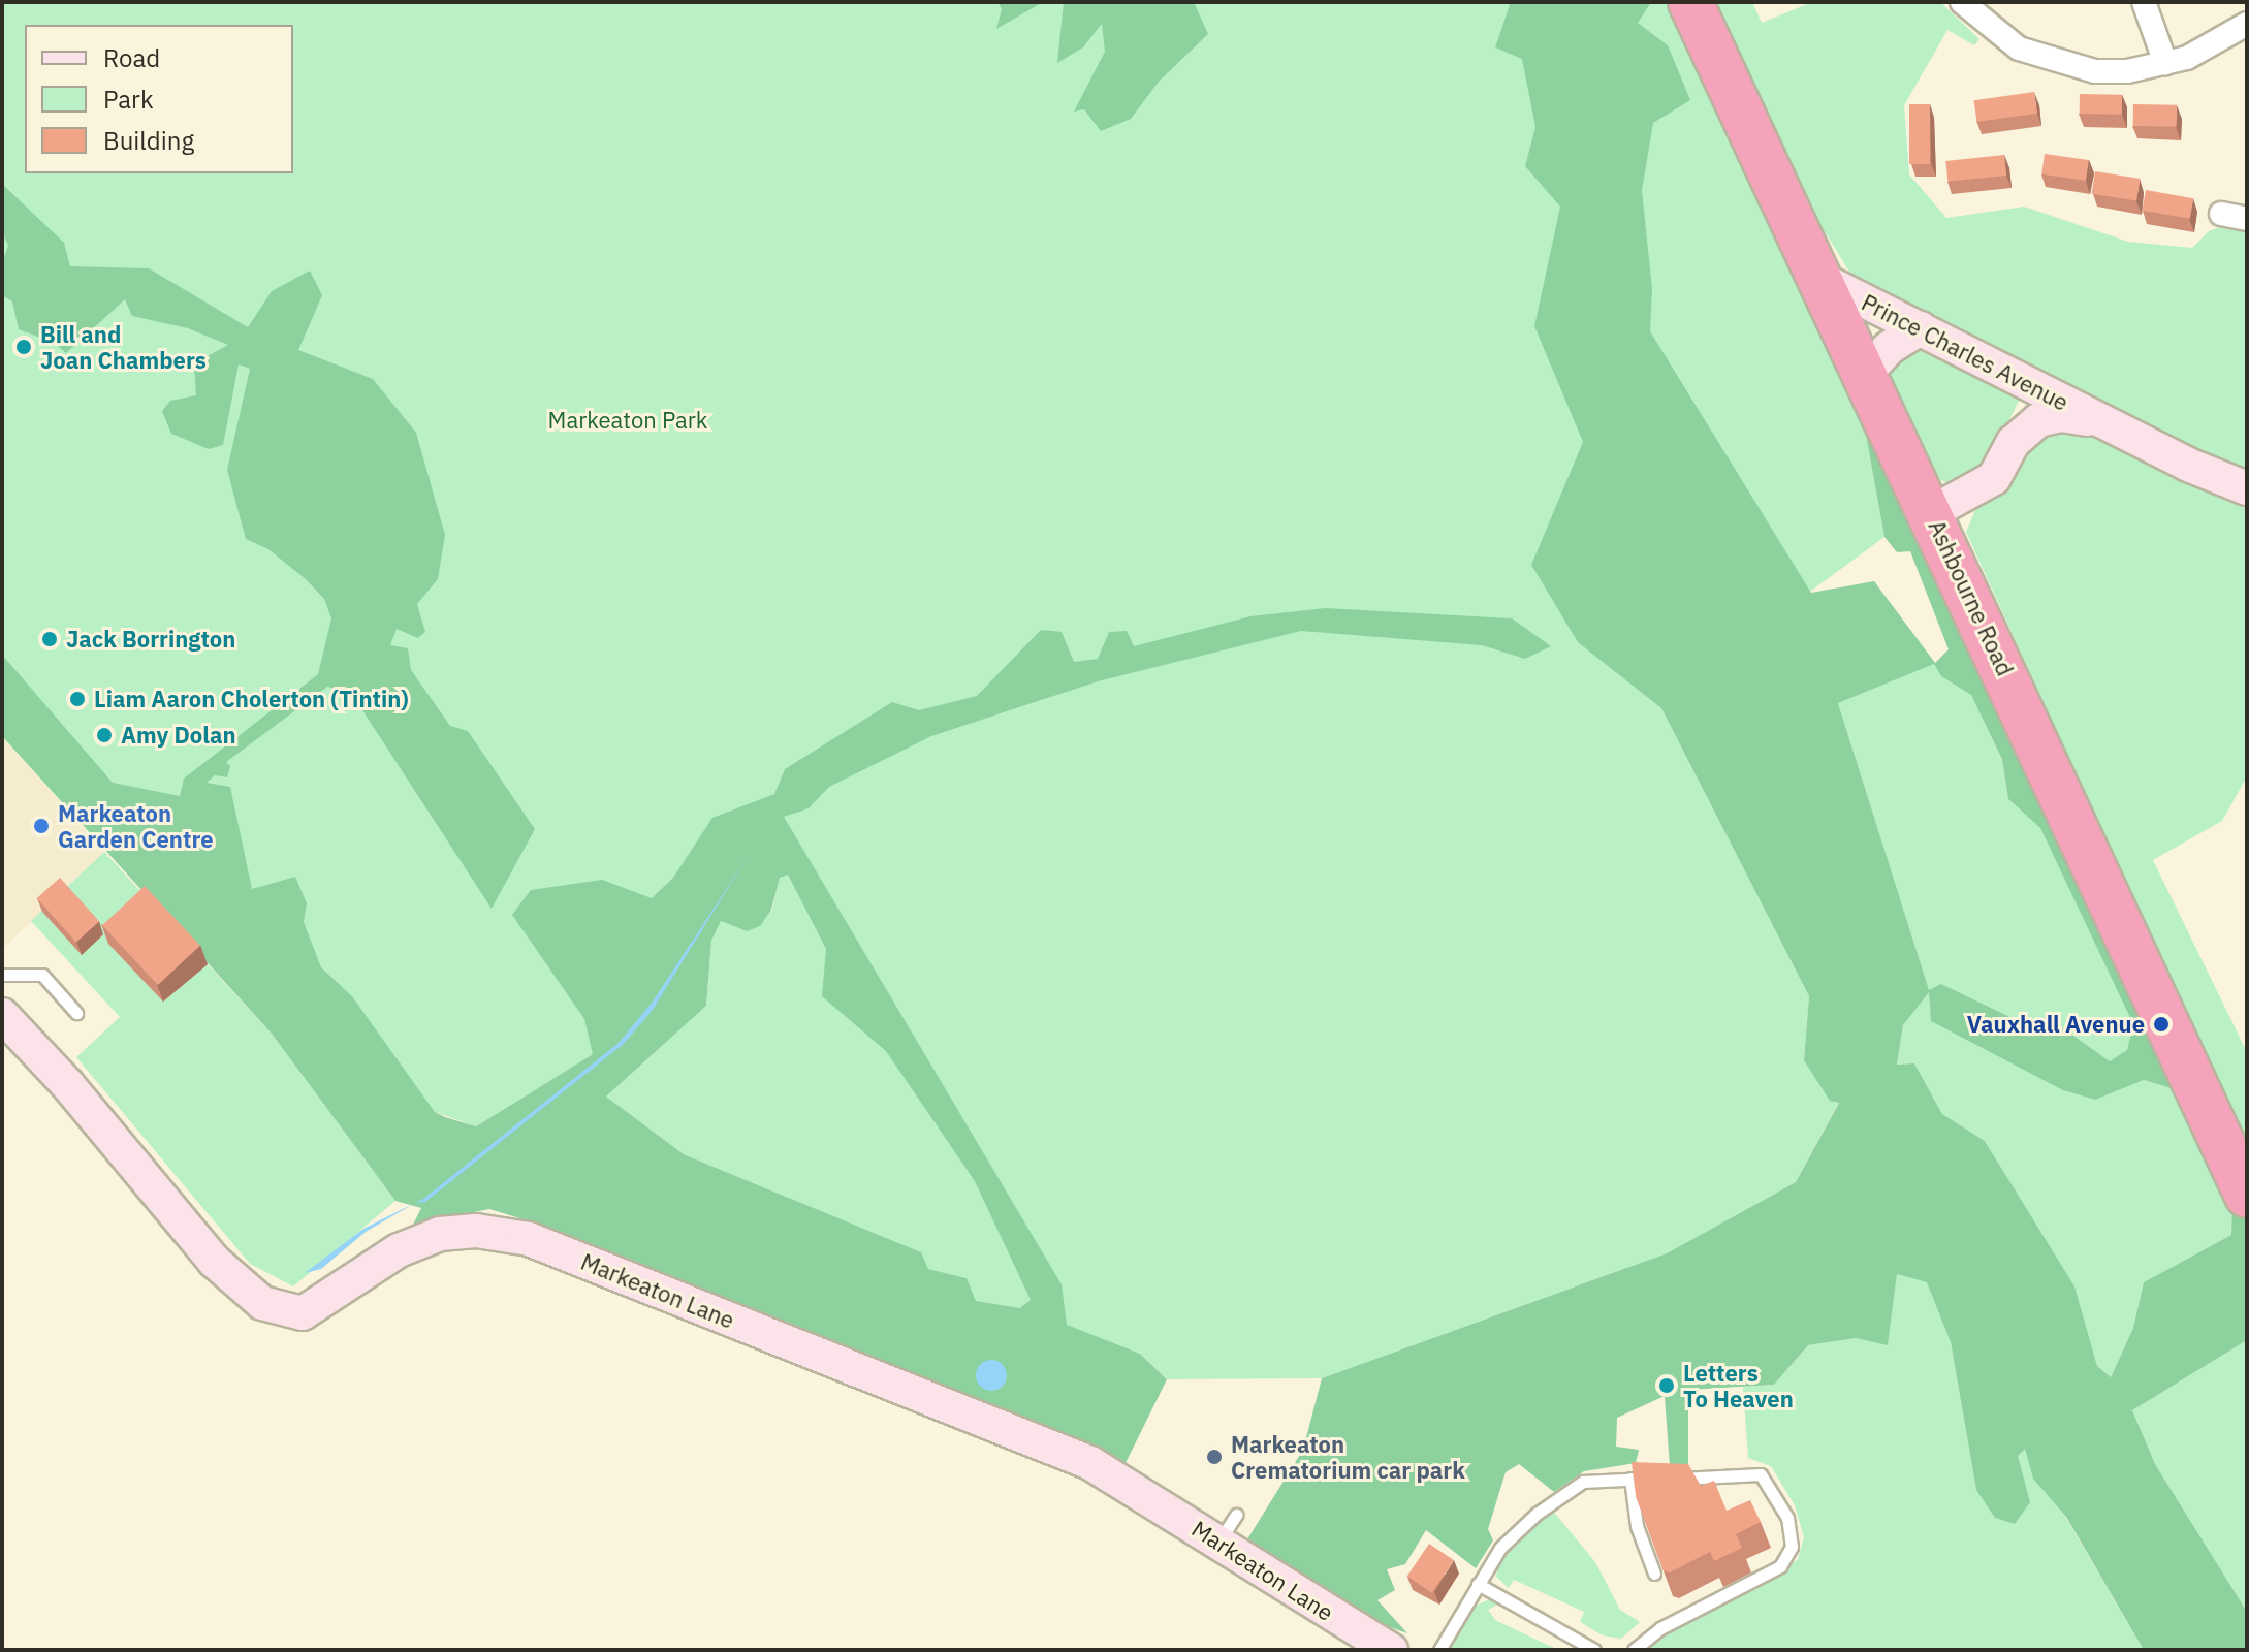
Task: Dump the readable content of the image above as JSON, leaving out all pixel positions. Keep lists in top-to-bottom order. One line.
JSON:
{"streets":{"highway":["Ashbourne Road"],"street":["Prince Charles Avenue","Markeaton Lane"]},"crossings":[["Prince Charles Avenue","Ashbourne Road"]],"parks":["Markeaton Park"],"places":["Bill and Joan Chambers","Jack Borrington","Liam Aaron Cholerton (Tintin)","Amy Dolan","Markeaton Garden Centre","Vauxhall Avenue","Letters To Heaven","Markeaton Crematorium car park"],"legend":["Road","Park","Building"]}
